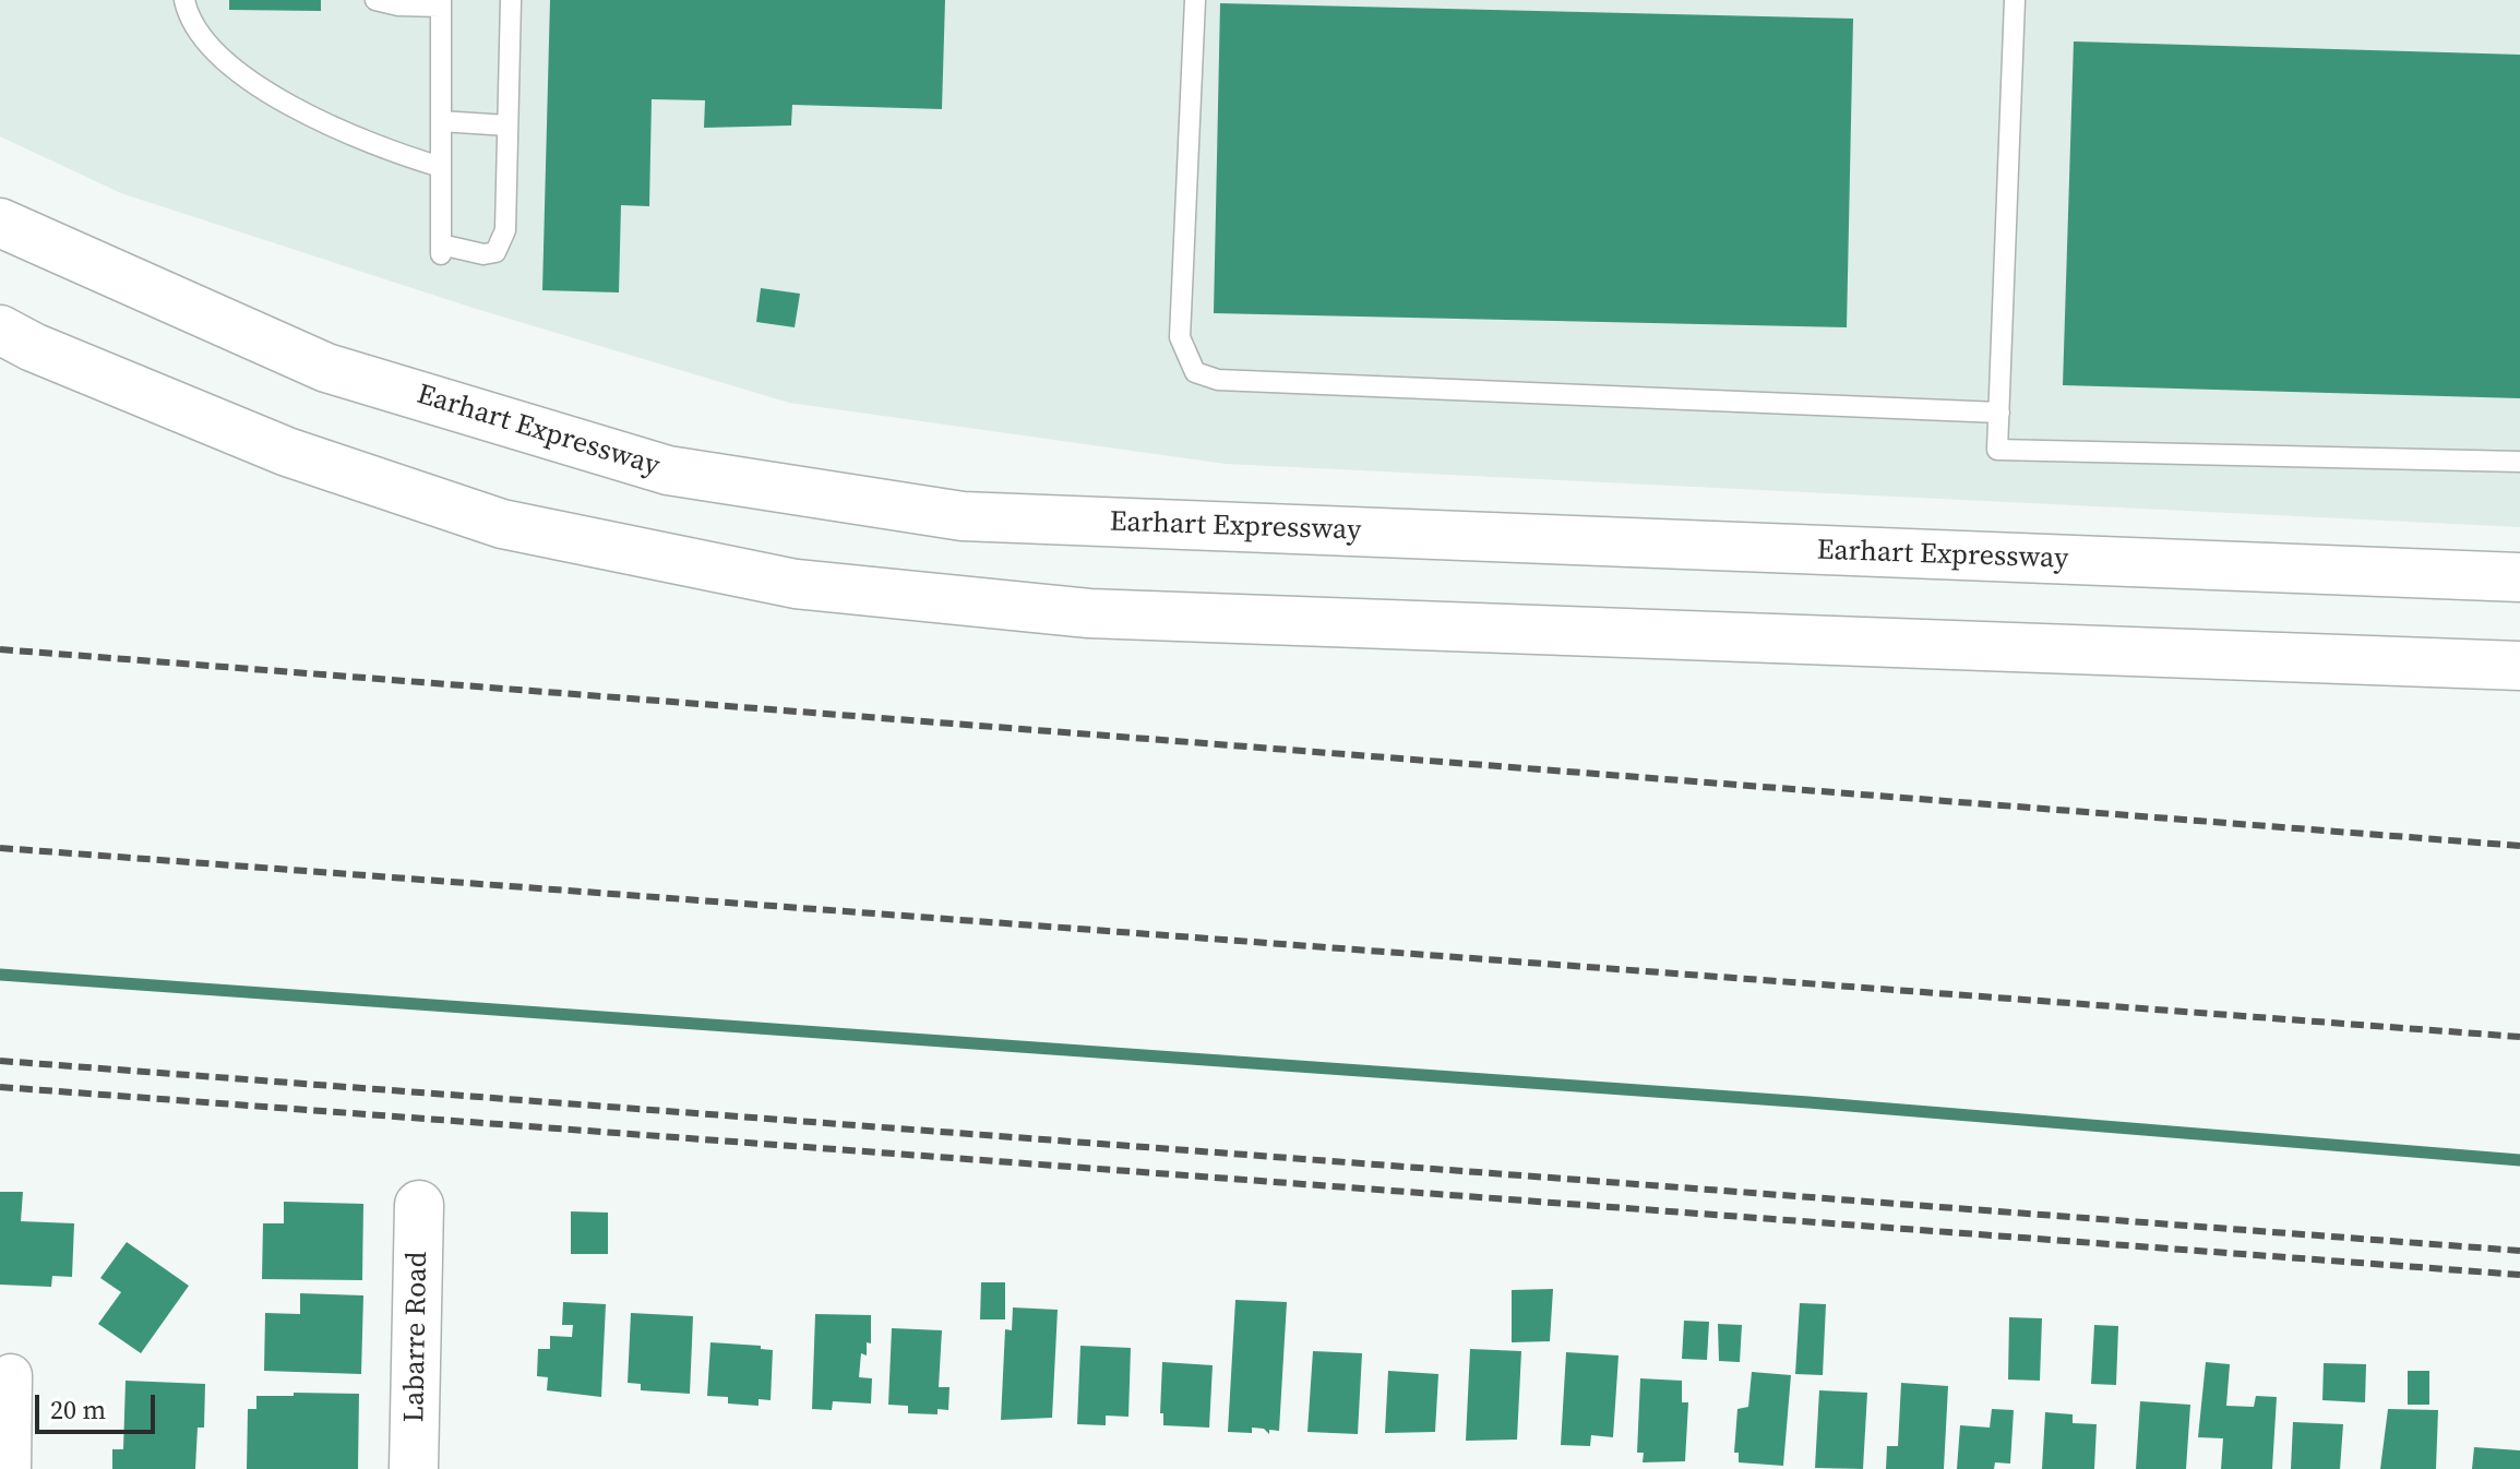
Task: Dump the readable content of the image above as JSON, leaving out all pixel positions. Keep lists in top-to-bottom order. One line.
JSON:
{"streets":{"main road":["Earhart Expressway","Labarre Road"]},"scale_bar":"20 m"}
